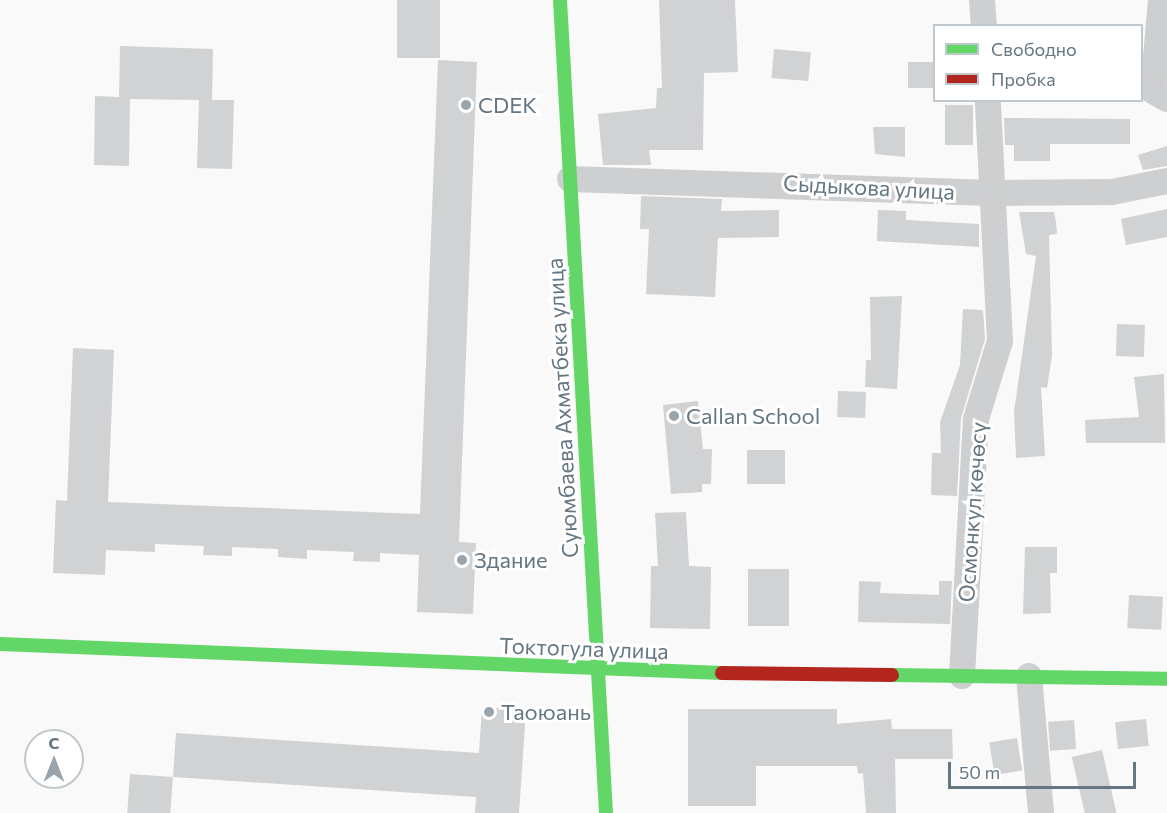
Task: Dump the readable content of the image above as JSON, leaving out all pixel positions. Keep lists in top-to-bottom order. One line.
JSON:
{"streets":{"street":["Сыдыкова улица","Суюмбаева Ахматбека улица","Осмонкул көчөсү","Токтогула улица"]},"crossings":[["Сыдыкова улица","Суюмбаева Ахматбека улица"],["Сыдыкова улица","Осмонкул көчөсү"],["Суюмбаева Ахматбека улица","Токтогула улица"],["Осмонкул көчөсү","Токтогула улица"]],"places":["CDEK","Callan School","Здание","Таоюань"],"legend":["Свободно","Пробка"],"scale_bar":"50 m","north":"top"}
